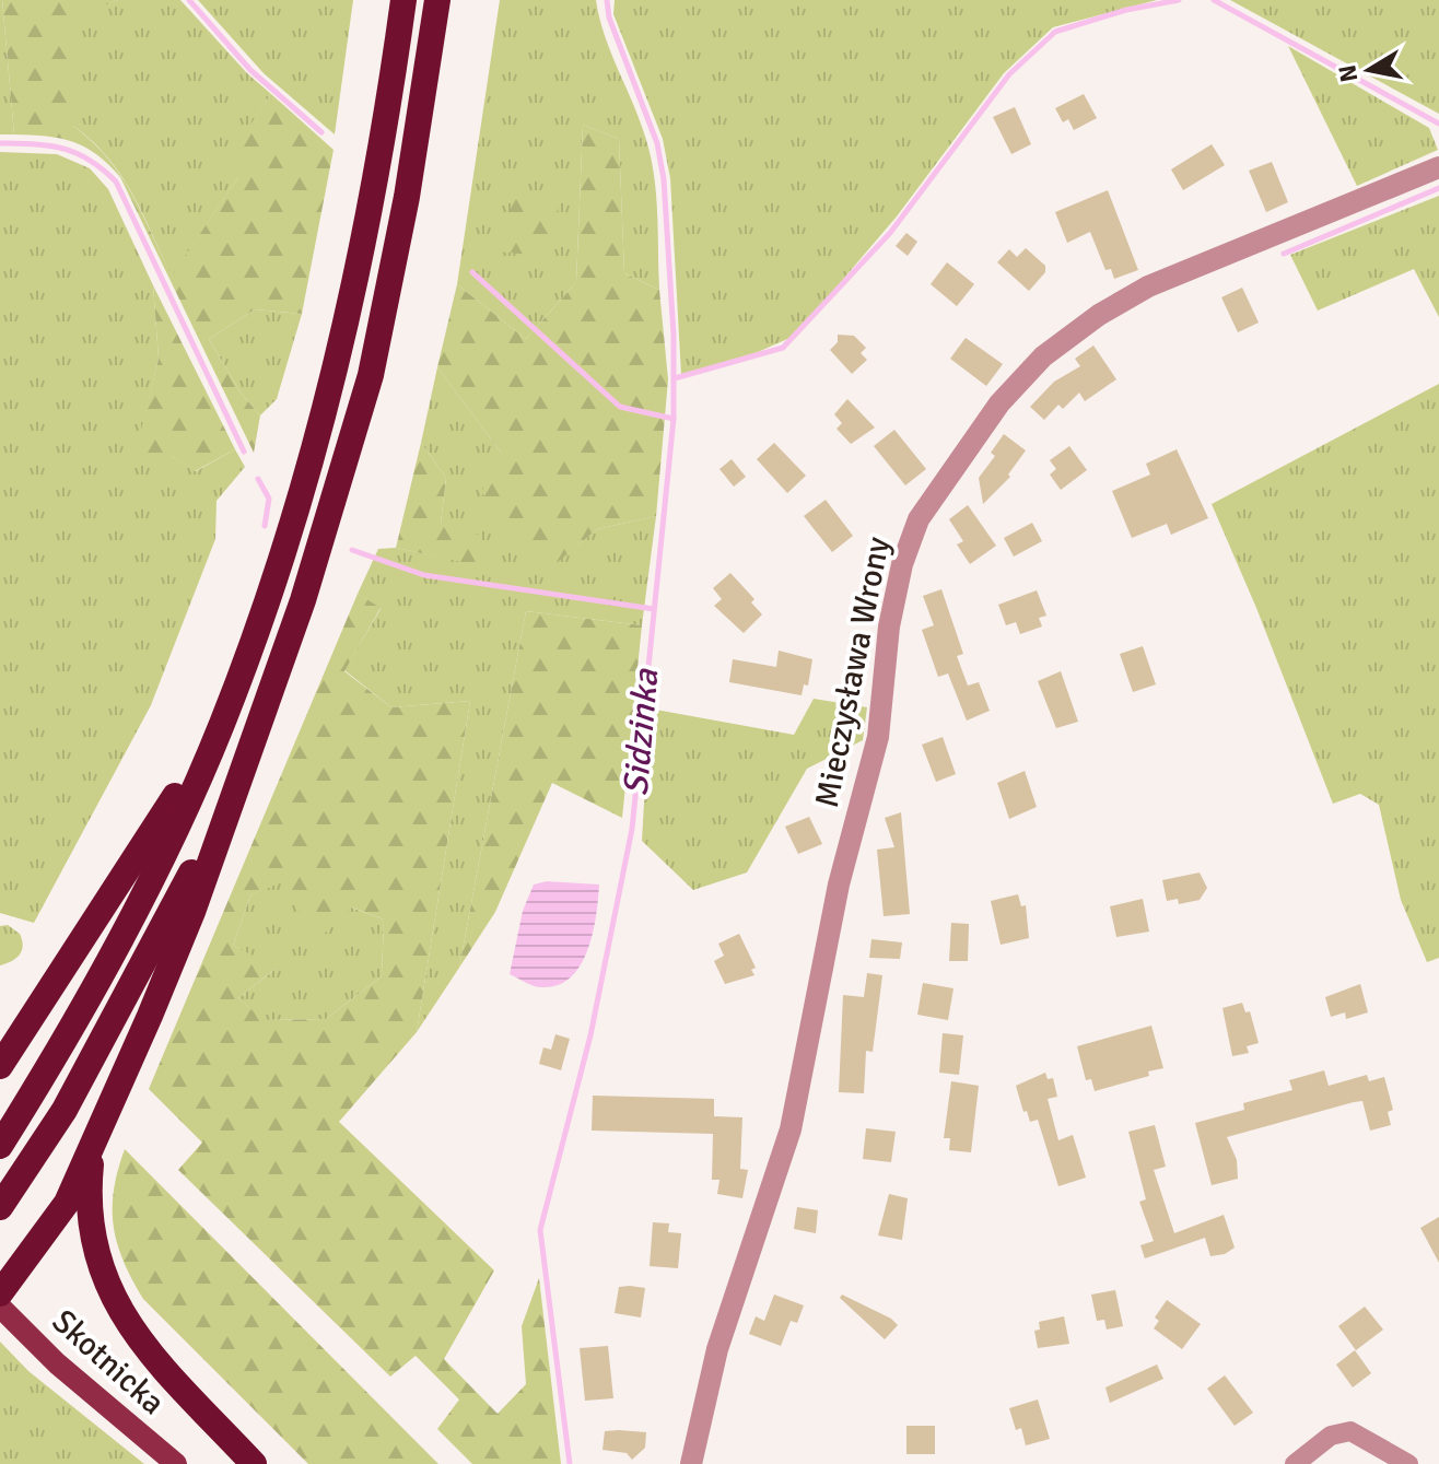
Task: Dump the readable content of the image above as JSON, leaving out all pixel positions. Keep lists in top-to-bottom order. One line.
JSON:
{"streets":{"main road":["Skotnicka"],"street":["Mieczysława Wrony"]},"water":["Sidzinka"],"north":"left"}
